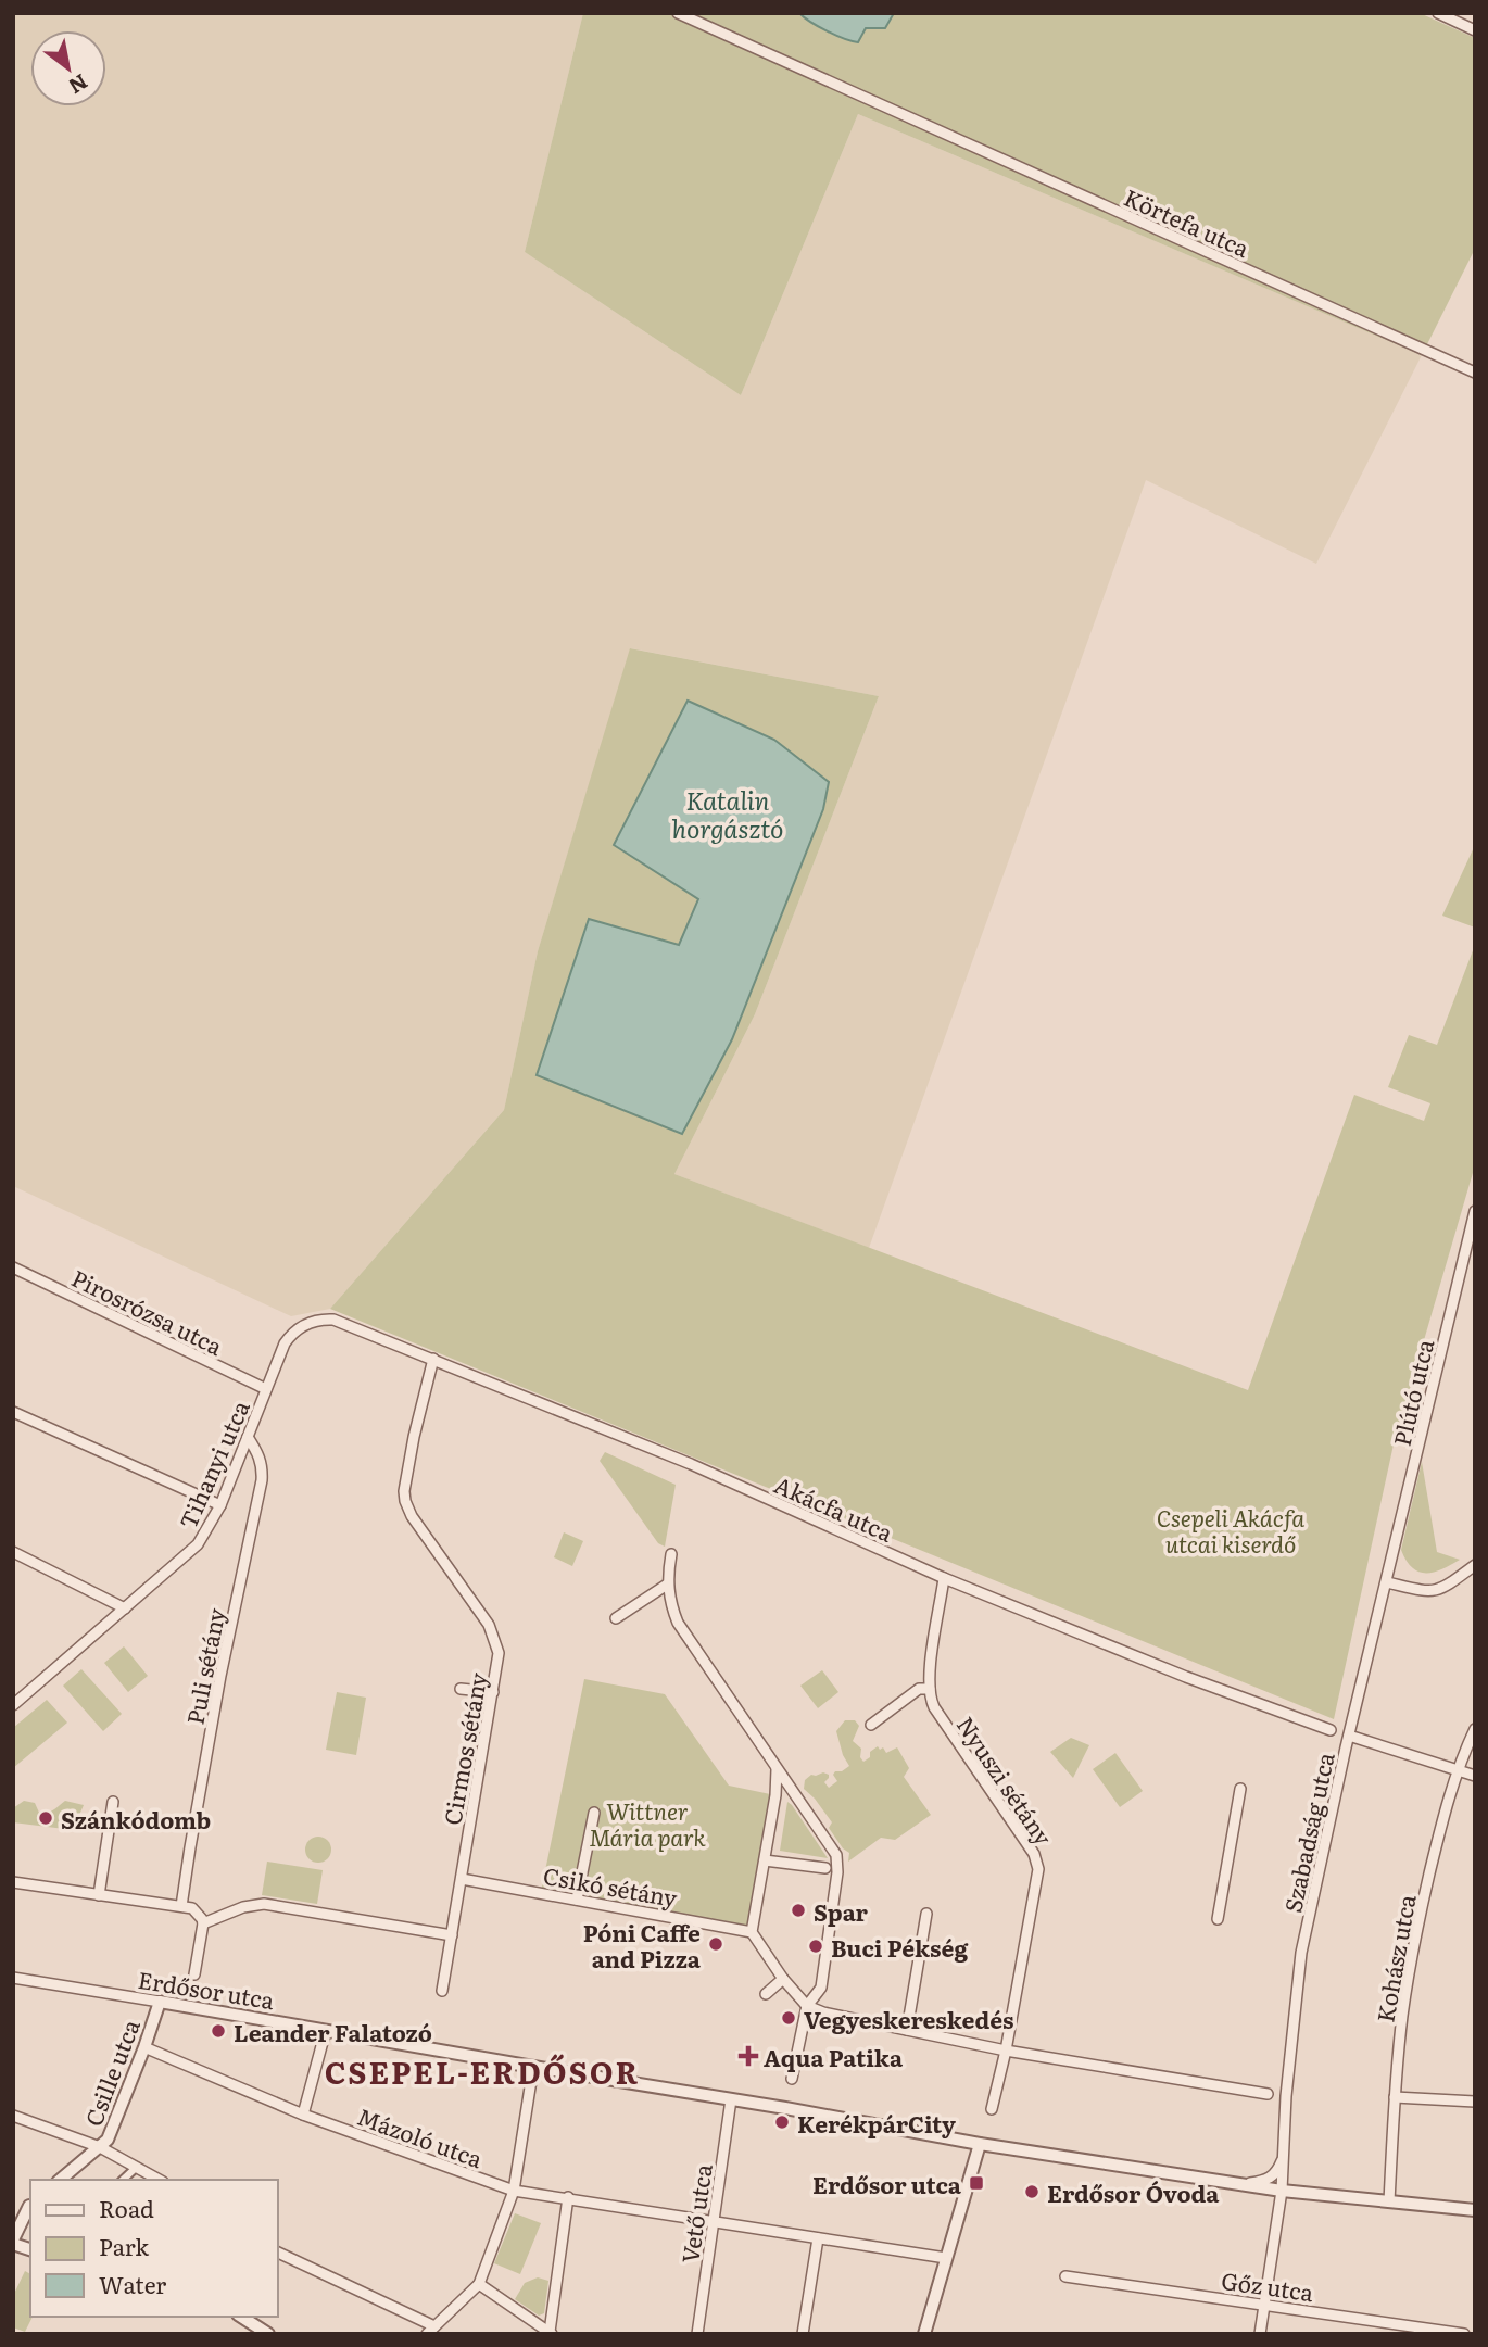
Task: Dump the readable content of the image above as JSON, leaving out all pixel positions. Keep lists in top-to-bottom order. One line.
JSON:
{"streets":{"street":["Körtefa utca","Pirosrózsa utca","Plútó utca","Tihanyi utca","Akácfa utca","Puli sétány","Cirmos sétány","Nyuszi sétány","Szabadság utca","Csikó sétány","Kohász utca","Erdősor utca","Csille utca","Mázoló utca","Vető utca","Gőz utca"]},"crossings":[["Pirosrózsa utca","Tihanyi utca"],["Plútó utca","Szabadság utca"],["Tihanyi utca","Akácfa utca"],["Tihanyi utca","Puli sétány"],["Akácfa utca","Cirmos sétány"],["Akácfa utca","Nyuszi sétány"],["Cirmos sétány","Csikó sétány"],["Szabadság utca","Erdősor utca"],["Szabadság utca","Gőz utca"],["Kohász utca","Erdősor utca"],["Erdősor utca","Csille utca"],["Erdősor utca","Vető utca"],["Csille utca","Mázoló utca"]],"districts":["CSEPEL-ERDŐSOR"],"water":["Katalin horgásztó"],"parks":["Csepeli Akácfa utcai kiserdő","Wittner Mária park"],"places":{"other":["Szánkódomb","Spar","Póni Caffe and Pizza","Buci Pékség","Vegyeskereskedés","Leander Falatozó","KerékpárCity","Erdősor Óvoda"],"health":["Aqua Patika"],"transit":["Erdősor utca"]},"legend":["Road","Park","Water"],"north":"bottom right"}
